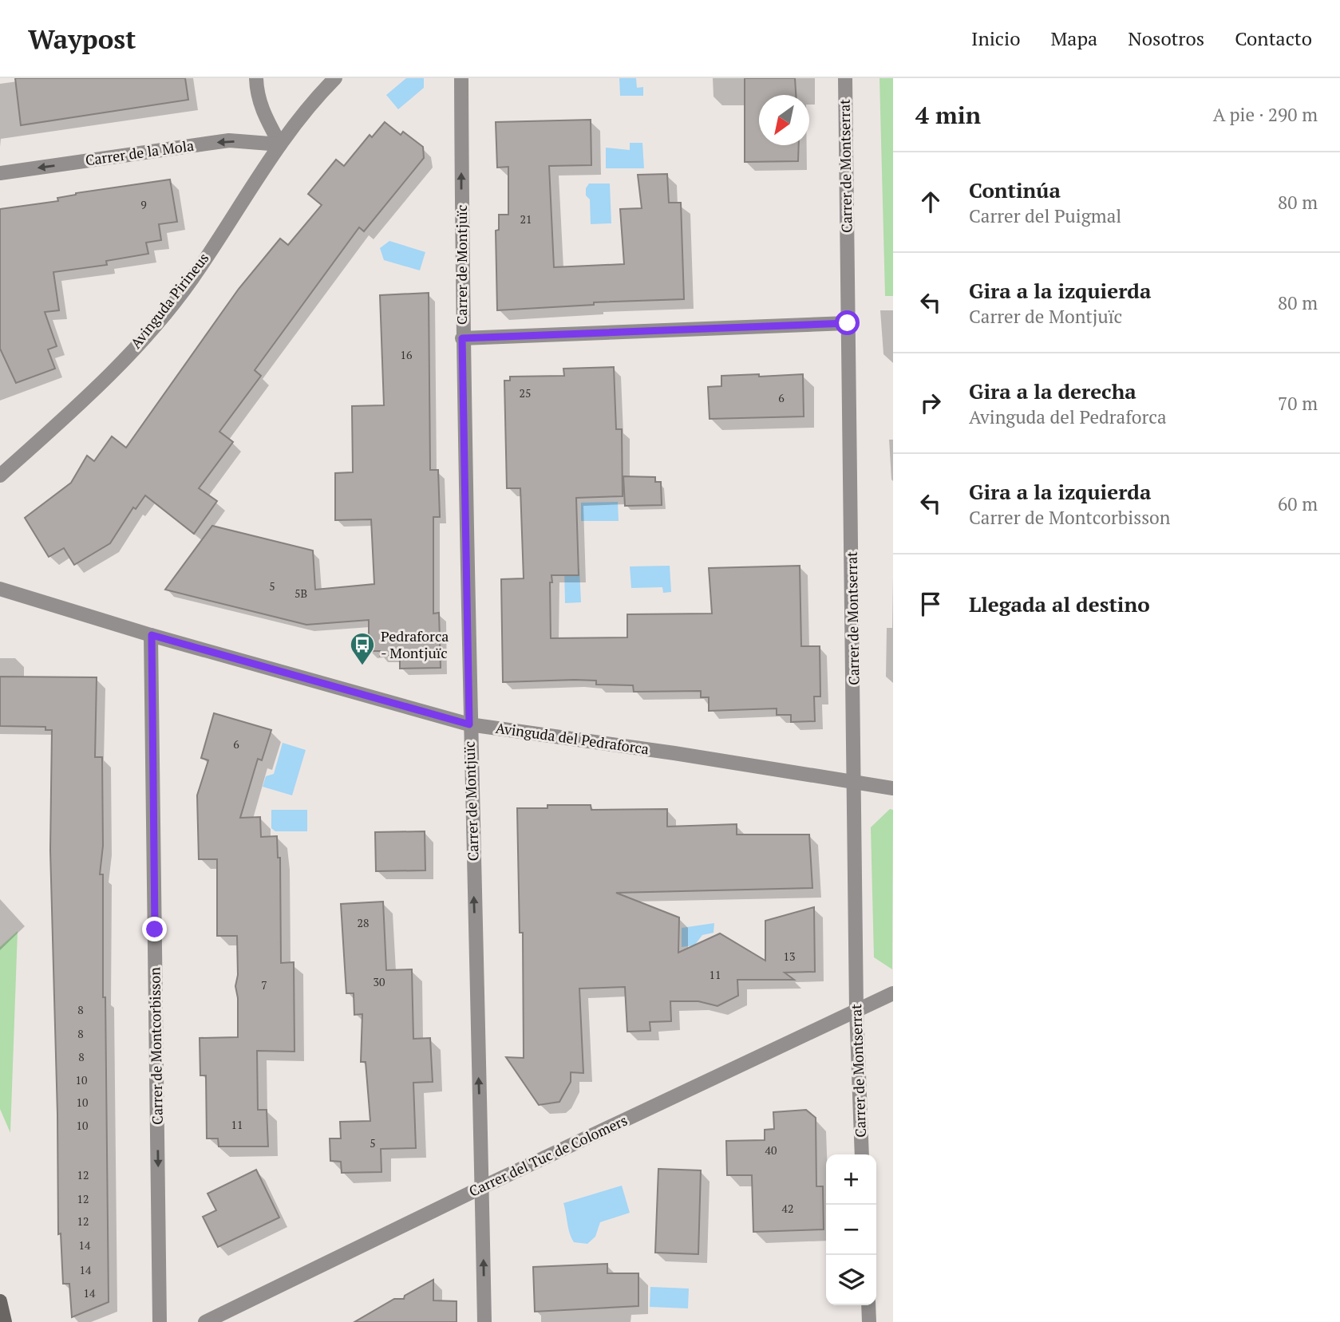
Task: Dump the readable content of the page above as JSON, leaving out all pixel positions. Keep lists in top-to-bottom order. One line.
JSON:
{"streets":{"street":["Carrer de la Mola","Carrer de Montserrat","Carrer de Montjuïc","Avinguda Pirineus","Avinguda del Pedraforca","Carrer de Montcorbisson","Carrer del Tuc de Colomers"]},"crossings":[["Carrer de la Mola","Avinguda Pirineus"],["Carrer de Montserrat","Avinguda del Pedraforca"],["Carrer de Montserrat","Carrer del Tuc de Colomers"],["Carrer de Montjuïc","Avinguda del Pedraforca"],["Carrer de Montjuïc","Carrer del Tuc de Colomers"],["Avinguda del Pedraforca","Carrer de Montcorbisson"]],"one_way":["Carrer de la Mola","Carrer de Montjuïc","Carrer de Montcorbisson"],"places":{"bus stop":["Pedraforca - Montjuïc"]},"house_numbers":["9","21","16","25","6","5","5B","6","28","13","11","30","7","8","8","8","10","10","11","10","5","40","12","12","42","12","14","14","14"],"north":"bottom left","page":{"header":"Waypost","nav":["Inicio","Mapa","Nosotros","Contacto"],"heading":["4 min","A pie · 290 m"],"list":[["Continúa","Carrer del Puigmal","80 m"],["Gira a la izquierda","Carrer de Montjuïc","80 m"],["Gira a la derecha","Avinguda del Pedraforca","70 m"],["Gira a la izquierda","Carrer de Montcorbisson","60 m"],"Llegada al destino"],"map_buttons":["+","−"]}}
